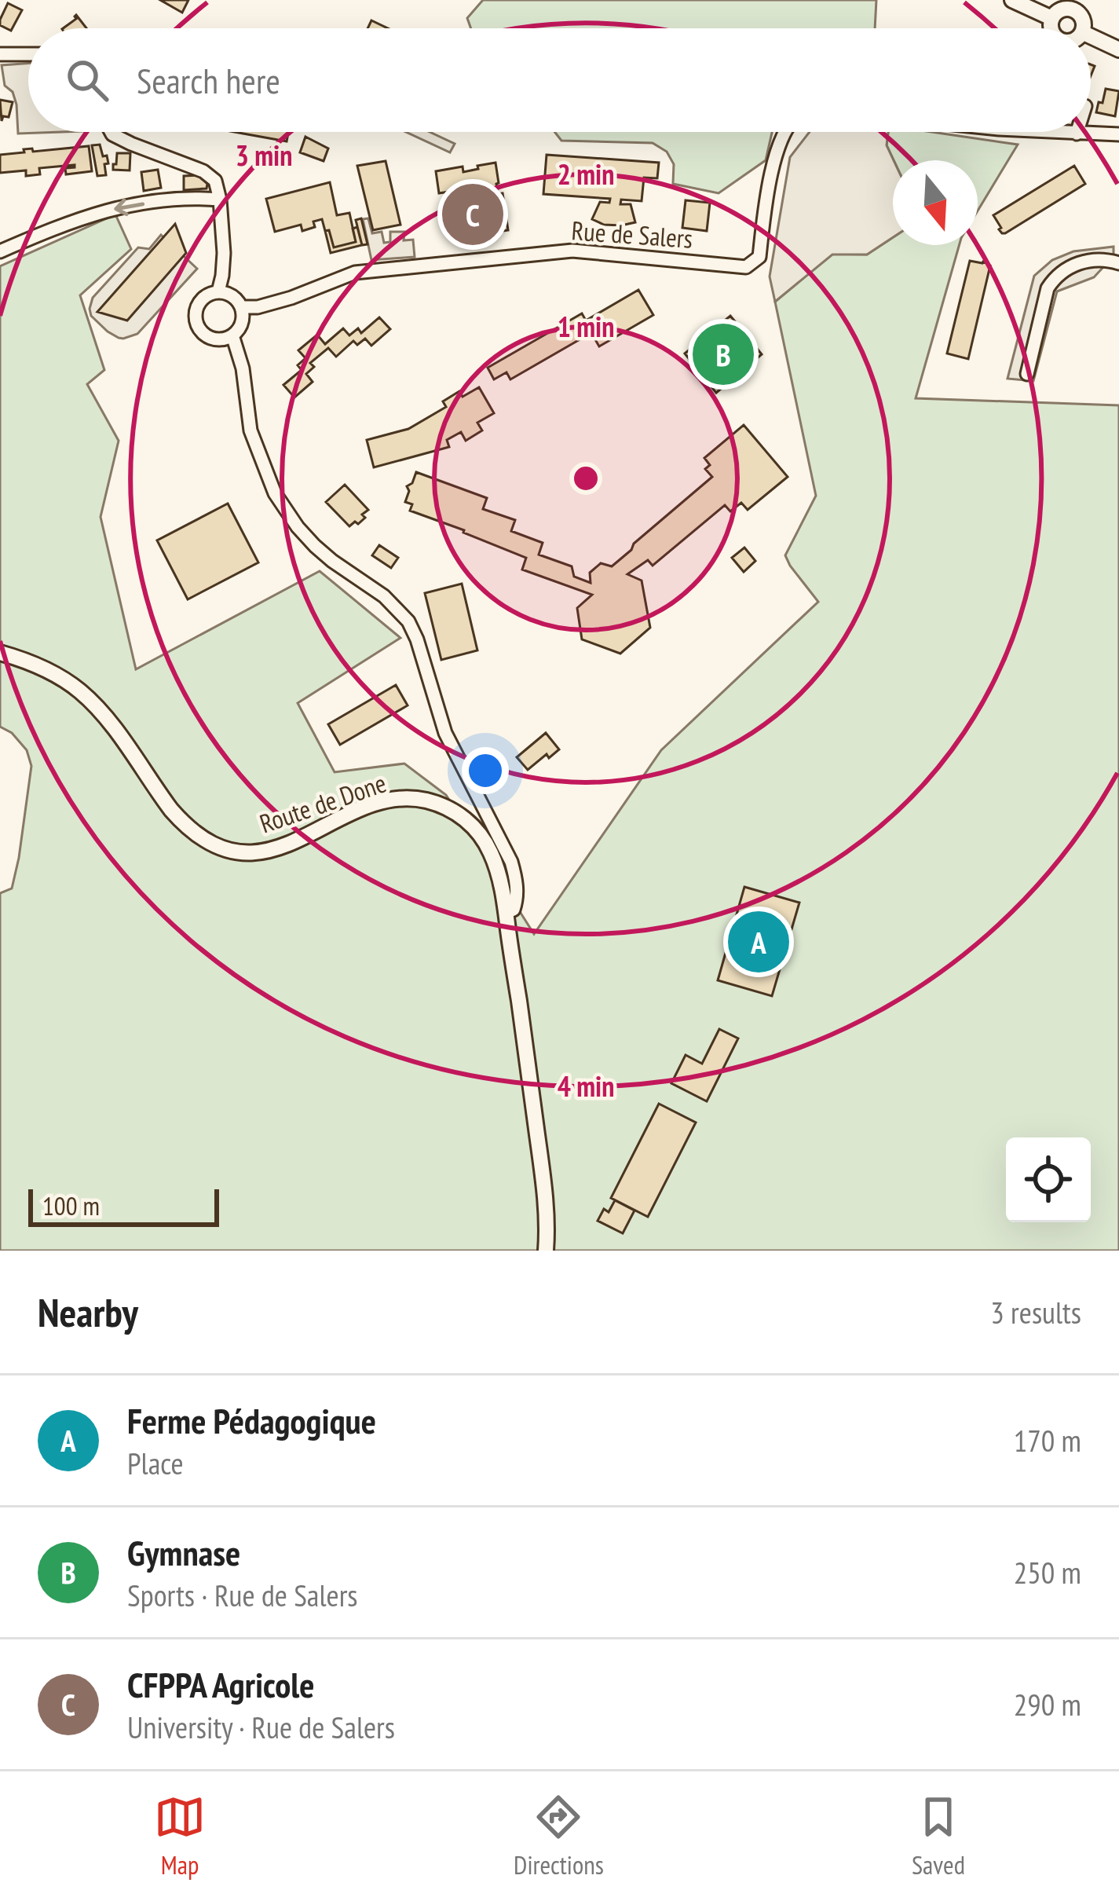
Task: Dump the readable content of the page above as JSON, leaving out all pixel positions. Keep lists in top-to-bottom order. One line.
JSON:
{"streets":{"street":["Rue de Salers","Route de Done"]},"scale_bar":"100 m","north":"bottom","page":{"search":"Search here","pins":["C","B","A"],"scale":"100 m","heading":["Nearby","3 results"],"list":[{"mark":"A","name":"Ferme Pédagogique","note":"Place","value":"170 m"},{"mark":"B","name":"Gymnase","note":"Sports · Rue de Salers","value":"250 m"},{"mark":"C","name":"CFPPA Agricole","note":"University · Rue de Salers","value":"290 m"}],"nav":["Map","Directions","Saved"]},"rings":["3 min","2 min","1 min","4 min"]}
